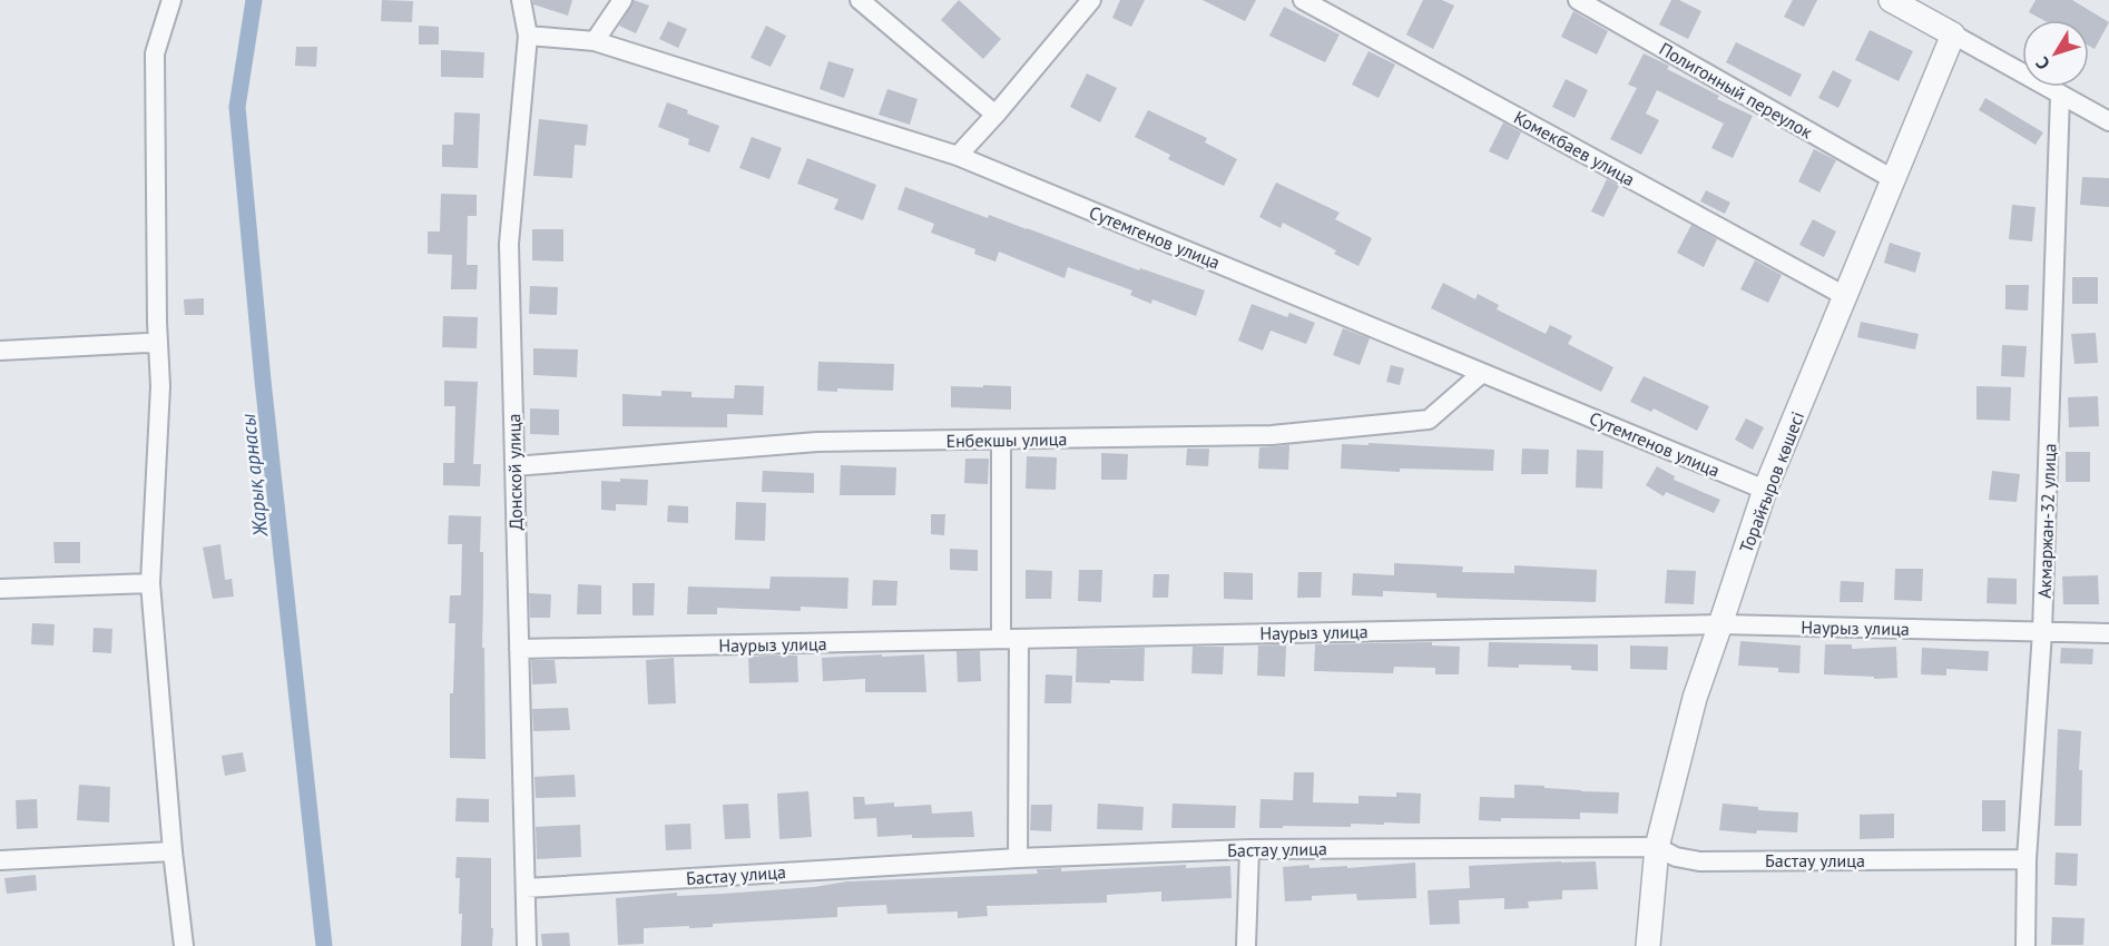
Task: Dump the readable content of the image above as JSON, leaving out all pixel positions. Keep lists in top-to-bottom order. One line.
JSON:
{"streets":{"street":["Полигонный переулок","Комекбаев улица","Сутемгенов улица","Енбекшы улица","Донской улица","Торайғыров көшесі","Акмаржан-32 улица","Наурыз улица","Бастау улица"]},"crossings":[["Полигонный переулок","Торайғыров көшесі"],["Комекбаев улица","Торайғыров көшесі"],["Сутемгенов улица","Енбекшы улица"],["Сутемгенов улица","Донской улица"],["Сутемгенов улица","Торайғыров көшесі"],["Енбекшы улица","Донской улица"],["Донской улица","Наурыз улица"],["Донской улица","Бастау улица"],["Торайғыров көшесі","Наурыз улица"],["Торайғыров көшесі","Бастау улица"],["Акмаржан-32 улица","Наурыз улица"],["Акмаржан-32 улица","Бастау улица"]],"water":["Жарық арнасы"],"north":"bottom left"}
